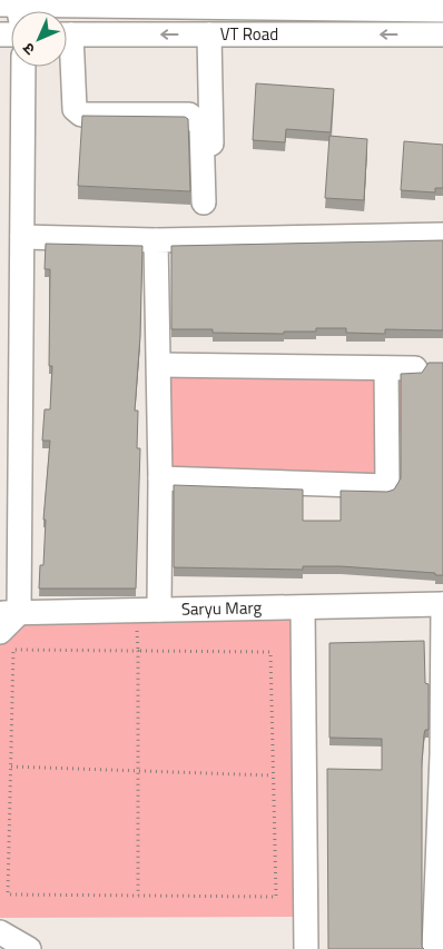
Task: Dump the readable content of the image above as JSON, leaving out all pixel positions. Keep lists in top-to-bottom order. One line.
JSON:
{"streets":{"street":["VT Road","Saryu Marg"]},"north":"bottom left"}
